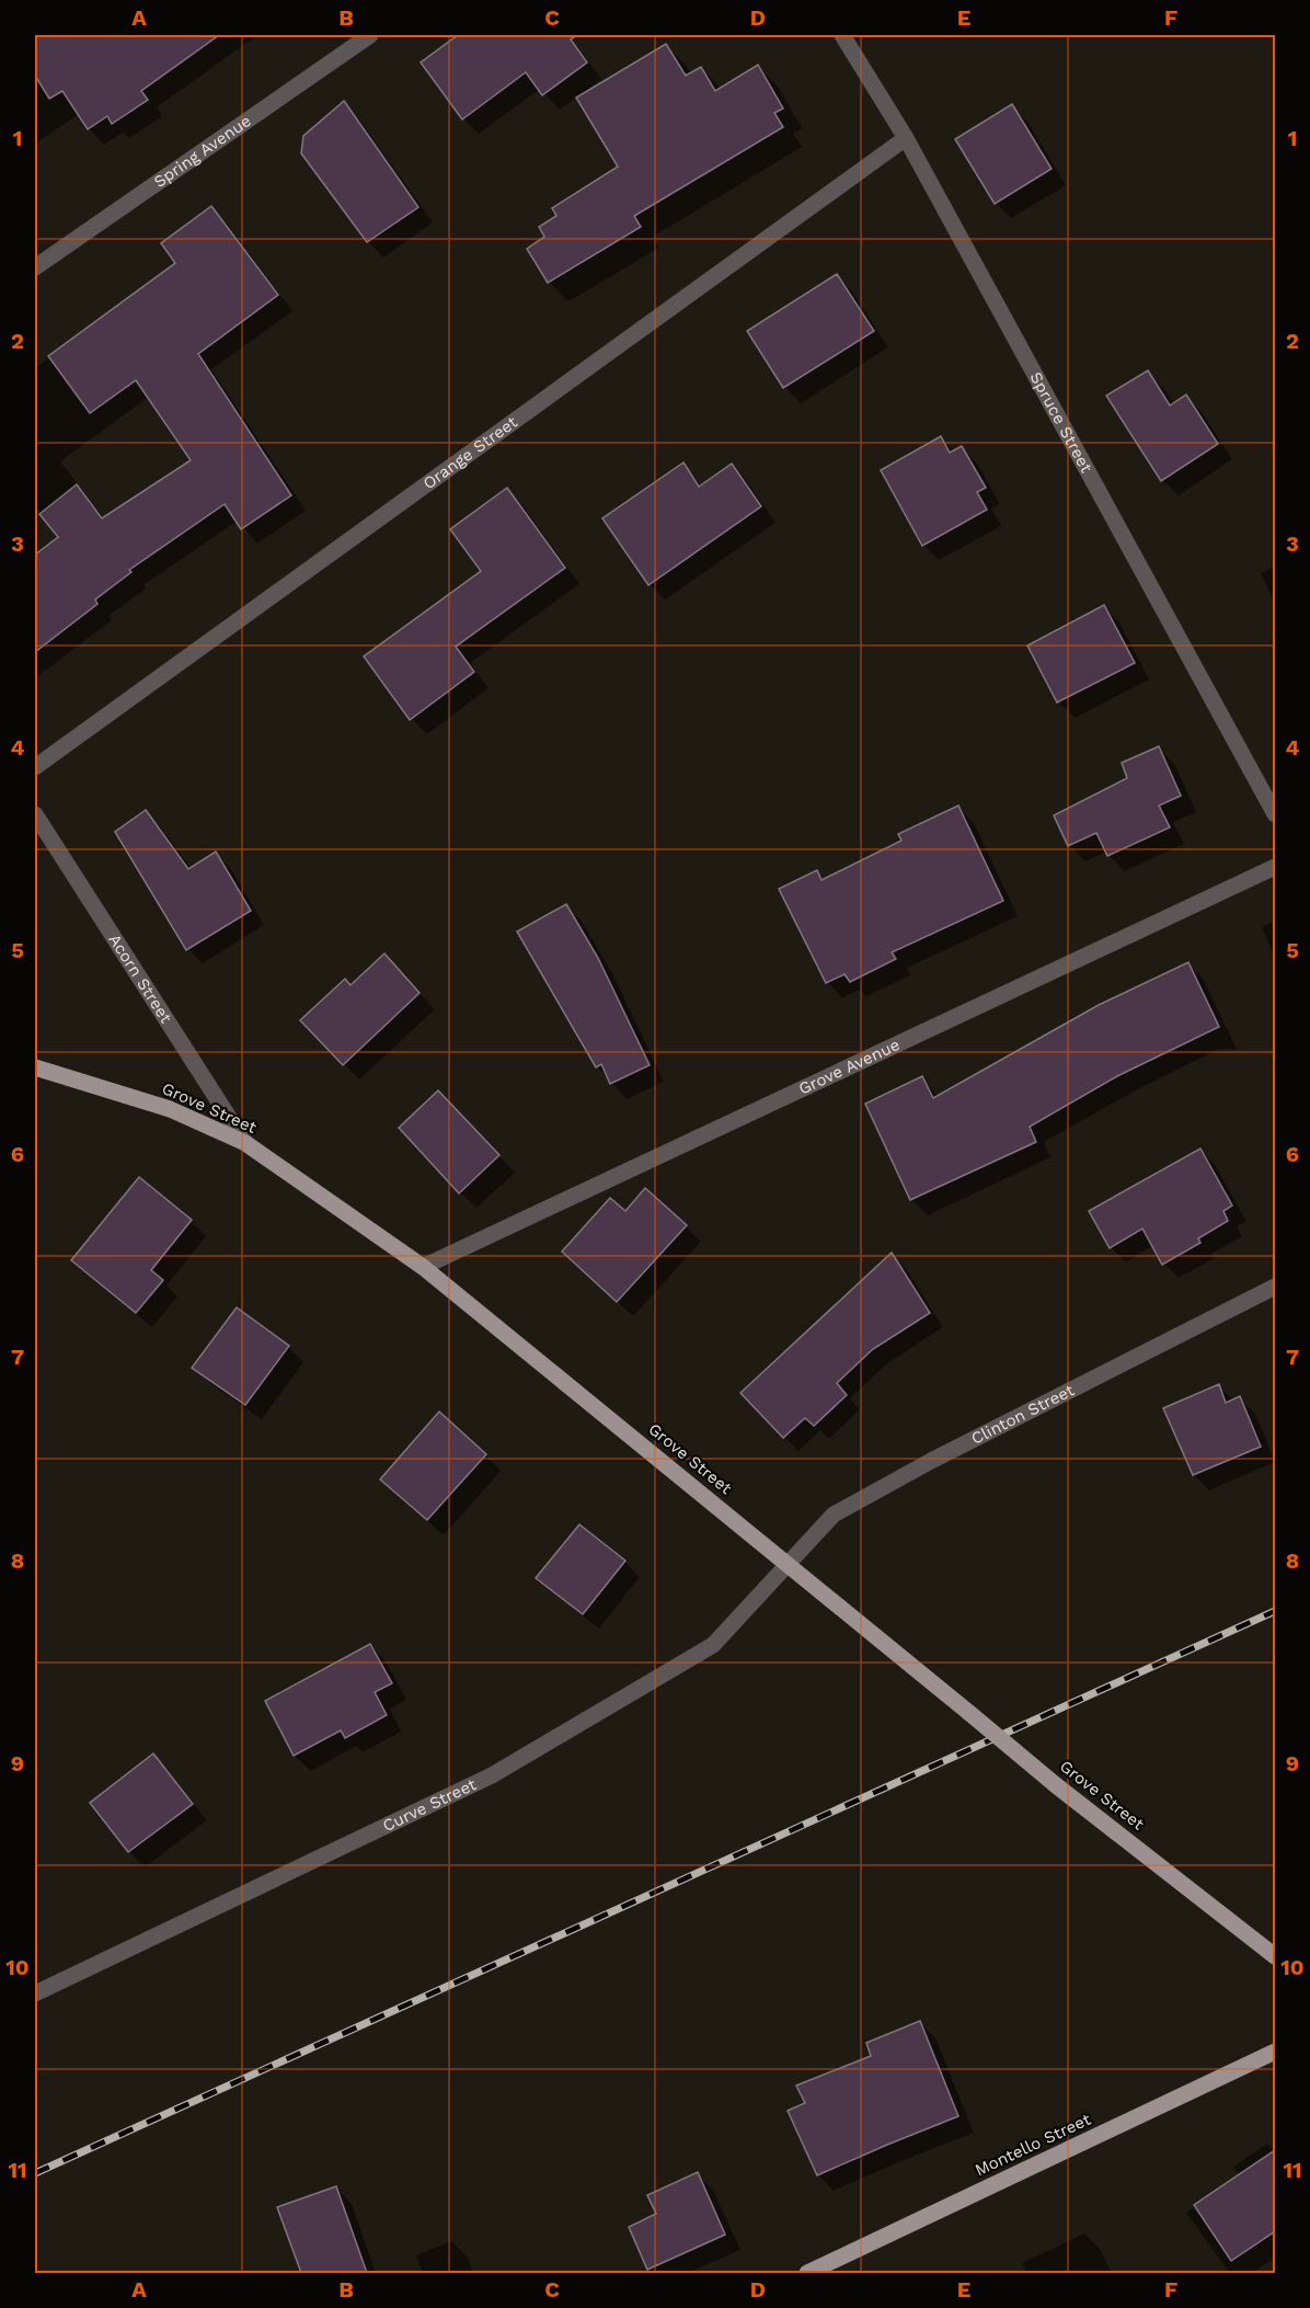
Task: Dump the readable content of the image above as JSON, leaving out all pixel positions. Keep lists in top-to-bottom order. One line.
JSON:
{"streets":{"main road":["Grove Street","Montello Street"],"street":["Spring Avenue","Spruce Street","Orange Street","Acorn Street","Grove Avenue","Clinton Street","Curve Street"]},"crossings":[["Spruce Street","Orange Street"],["Acorn Street","Grove Street"],["Grove Avenue","Grove Street"],["Grove Street","Clinton Street"],["Grove Street","Curve Street"],["Clinton Street","Curve Street"]],"grid":{"columns":["A","B","C","D","E","F"],"rows":["1","2","3","4","5","6","7","8","9","10","11"]}}
